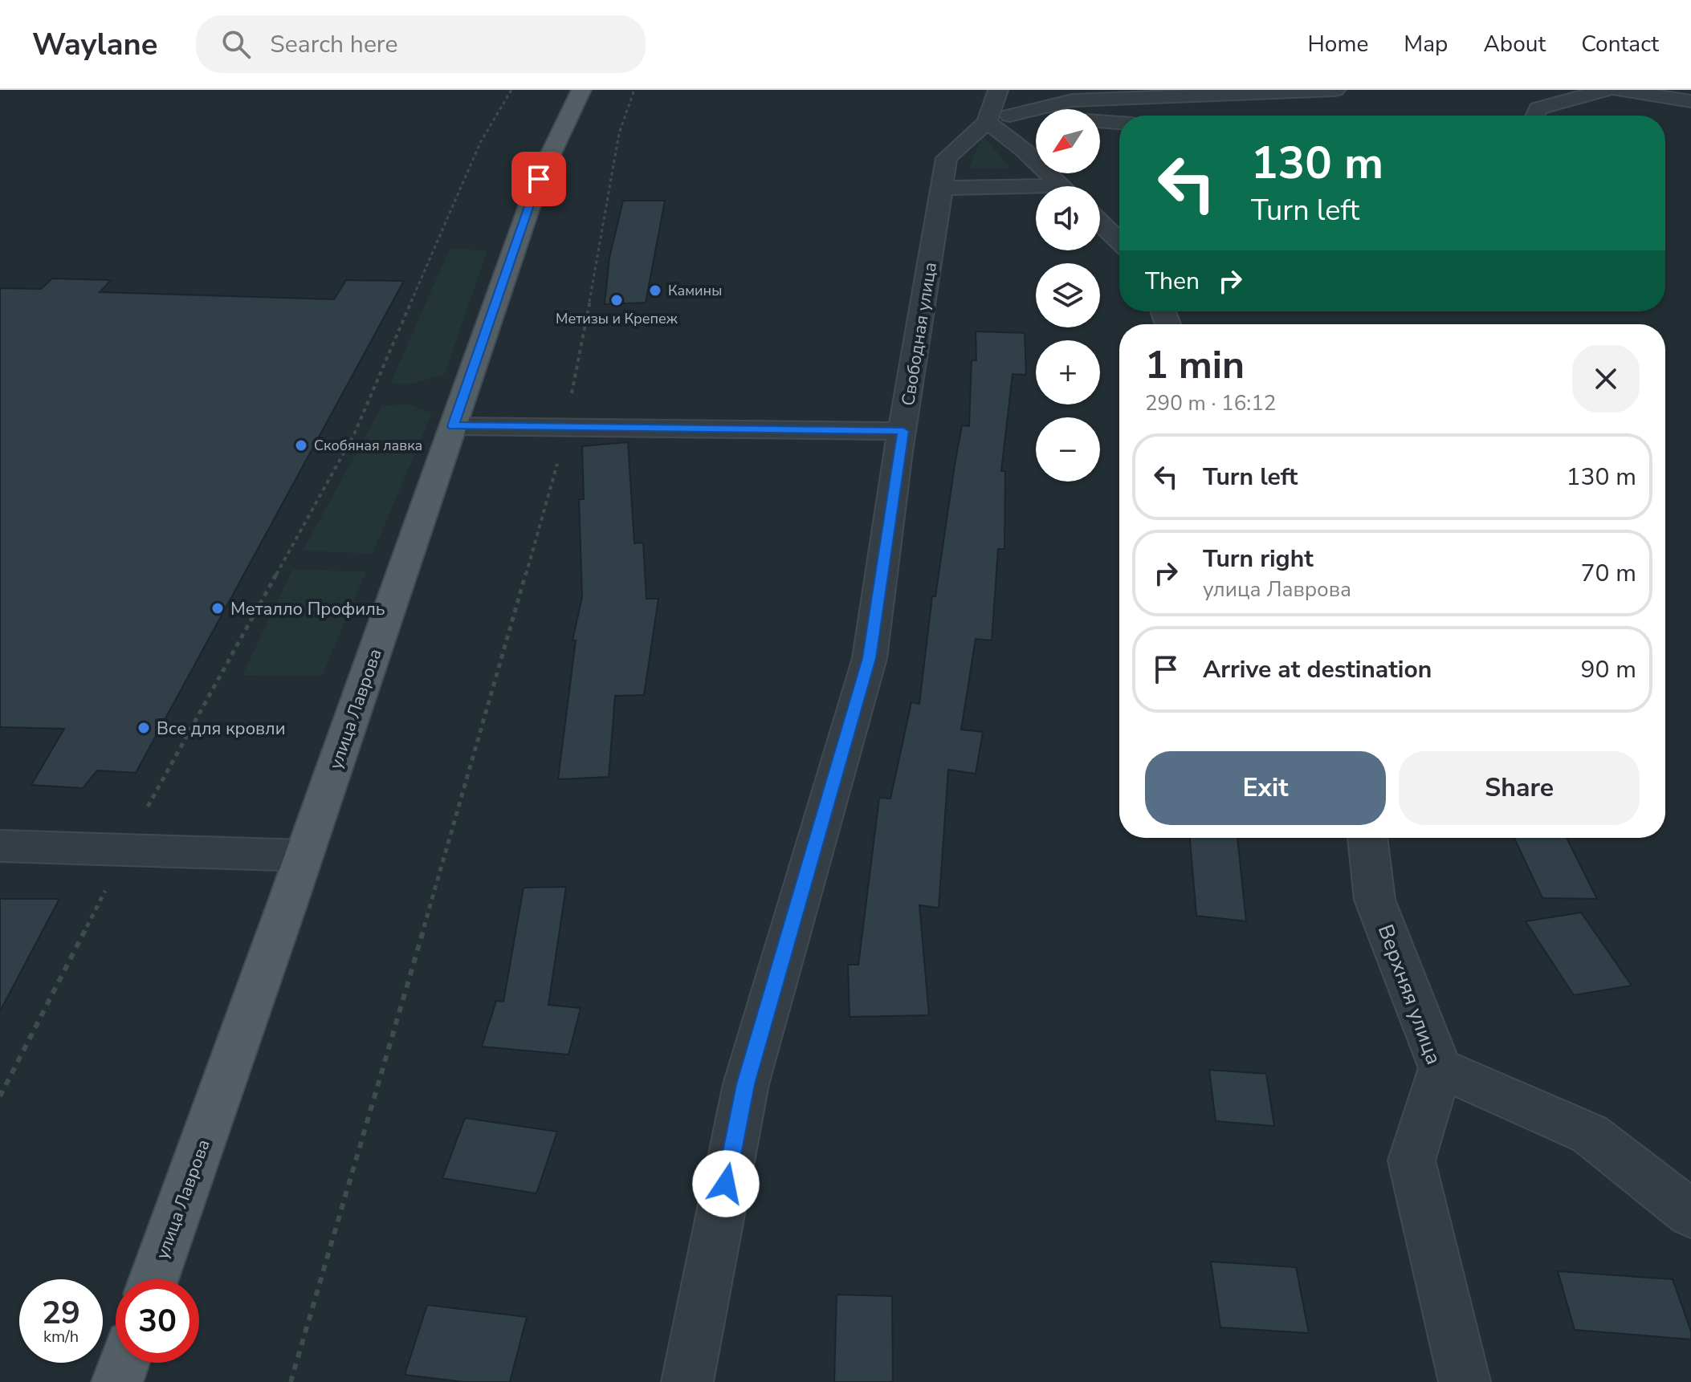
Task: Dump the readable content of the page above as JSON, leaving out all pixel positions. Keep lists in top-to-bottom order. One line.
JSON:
{"streets":{"main road":["улица Лаврова"],"street":["Свободная улица","Верхняя улица"]},"places":["Камины","Метизы и Крепеж","Скобяная лавка","Металло Профиль","Все для кровли"],"north":"bottom left","page":{"header":"Waylane","search":"Search here","nav":["Home","Map","About","Contact"],"map_buttons":["+","−"],"turn":["130 m","Turn left"],"then":"Then","heading":["1 min","290 m · 16:12"],"list":[{"name":"Turn left","value":"130 m"},{"name":"Turn right","note":"улица Лаврова","value":"70 m"},{"name":"Arrive at destination","value":"90 m"}],"buttons":["Exit","Share"],"speed":"29 km/h","limit":"30"}}
